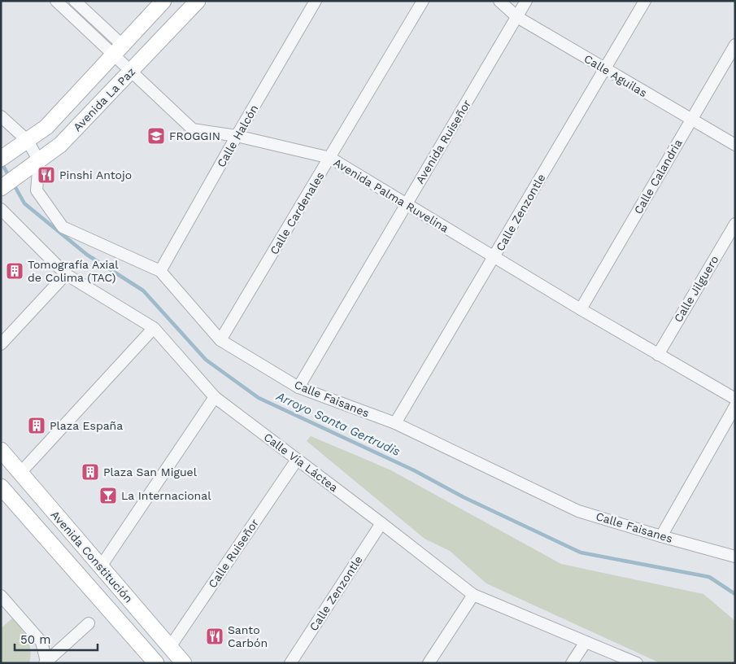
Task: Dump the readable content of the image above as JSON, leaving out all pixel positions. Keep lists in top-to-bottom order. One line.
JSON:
{"streets":{"street":["Calle Aguilas","Avenida La Paz","Calle Halcón","Avenida Ruiseñor","Calle Calandria","Avenida Palma Ruvelina","Calle Zenzontle","Calle Cardenales","Calle Jilguero","Calle Faisanes","Calle Vía Láctea","Calle Ruiseñor","Avenida Constitución"]},"crossings":[["Calle Aguilas","Avenida Ruiseñor"],["Calle Aguilas","Calle Calandria"],["Calle Aguilas","Calle Zenzontle"],["Avenida La Paz","Avenida Palma Ruvelina"],["Avenida La Paz","Calle Faisanes"],["Calle Halcón","Avenida Palma Ruvelina"],["Calle Halcón","Calle Faisanes"],["Avenida Ruiseñor","Avenida Palma Ruvelina"],["Avenida Ruiseñor","Calle Faisanes"],["Calle Calandria","Avenida Palma Ruvelina"],["Avenida Palma Ruvelina","Calle Zenzontle"],["Avenida Palma Ruvelina","Calle Cardenales"],["Avenida Palma Ruvelina","Calle Jilguero"],["Calle Zenzontle","Calle Faisanes"],["Calle Zenzontle","Calle Vía Láctea"],["Calle Cardenales","Calle Faisanes"],["Calle Vía Láctea","Calle Ruiseñor"],["Calle Ruiseñor","Avenida Constitución"]],"water":["Arroyo Santa Gertrudis"],"places":{"school or university":["FROGGIN"],"restaurant":["Pinshi Antojo","Santo Carbón"],"building":["Tomografía Axial de Colima (TAC)","Plaza España","Plaza San Miguel"],"bar":["La Internacional"]},"scale_bar":"50 m"}
